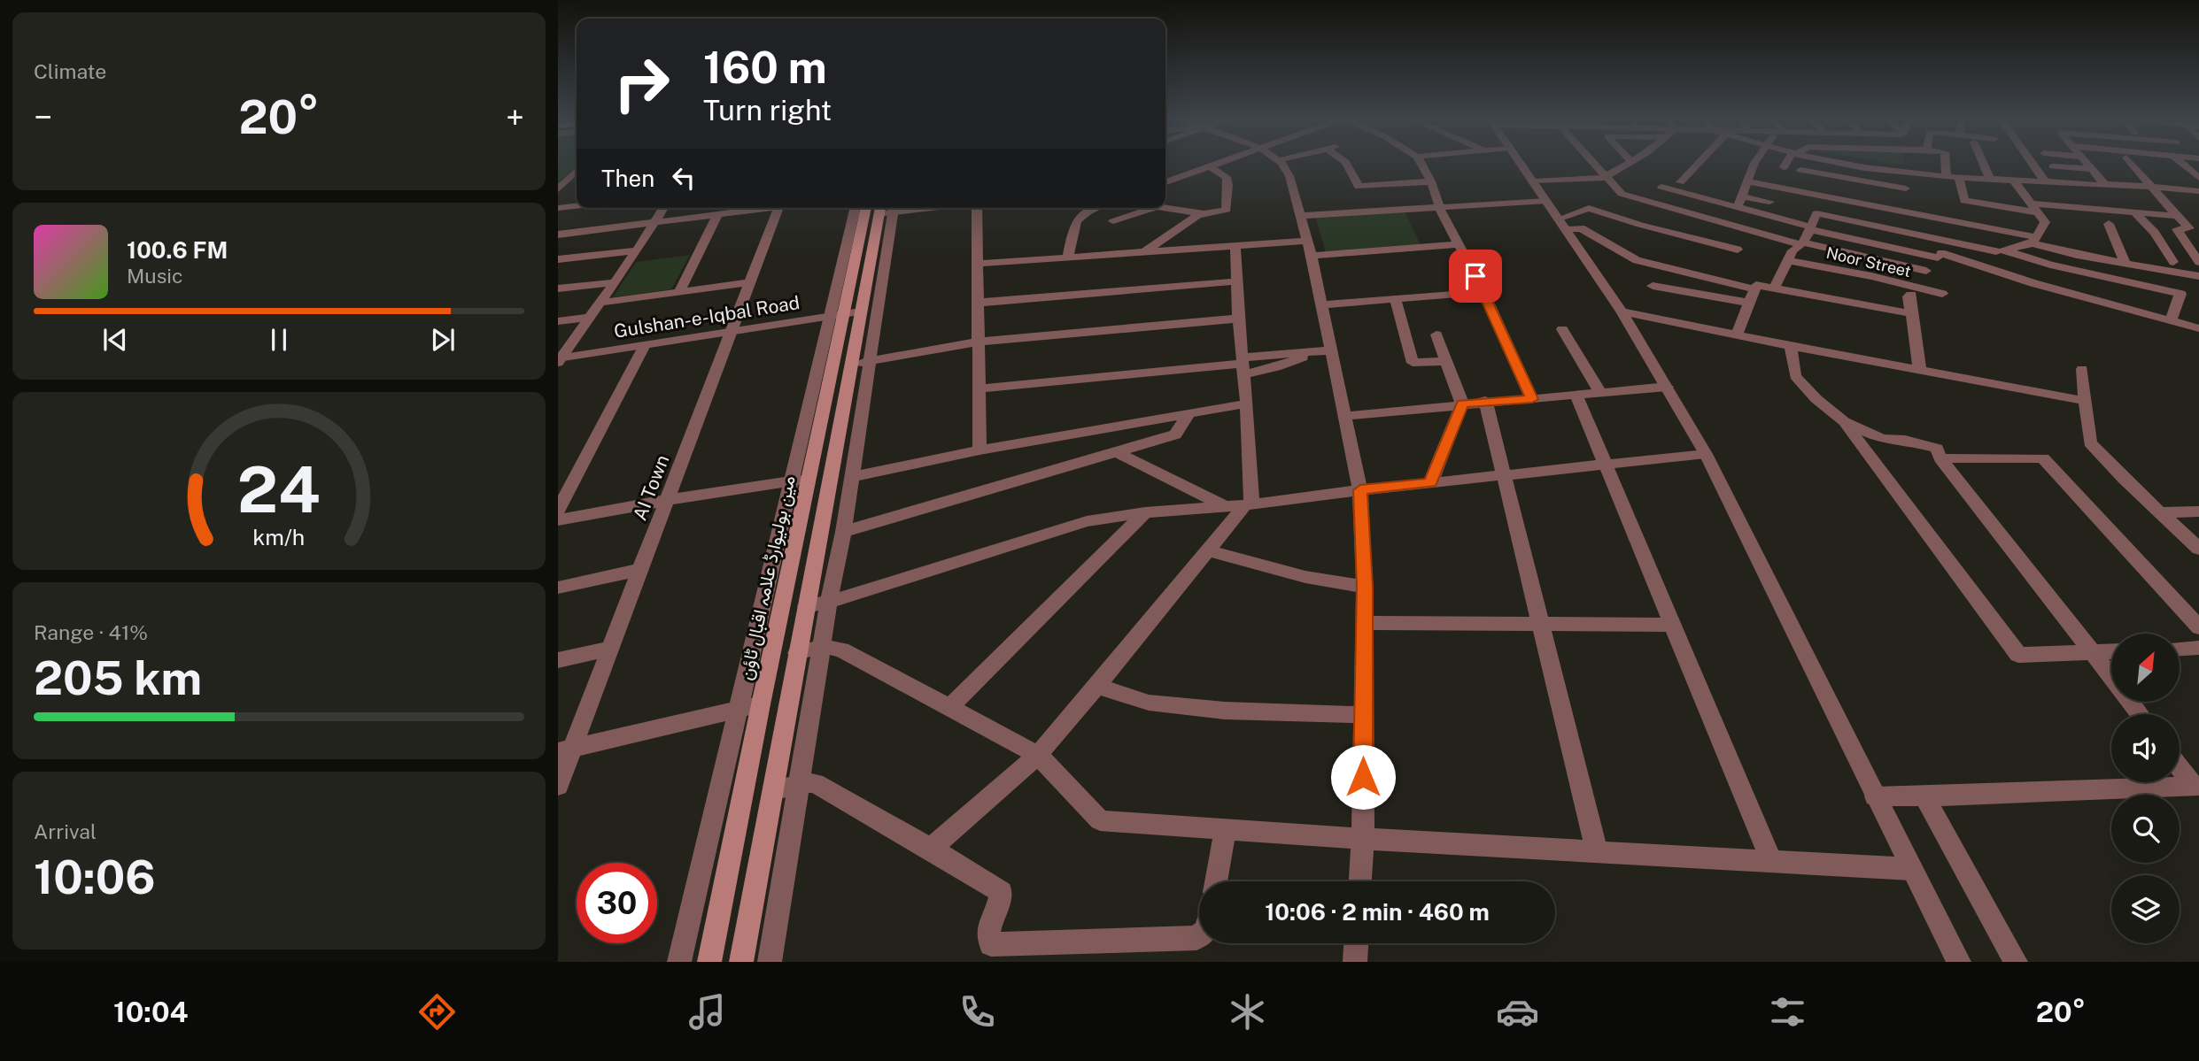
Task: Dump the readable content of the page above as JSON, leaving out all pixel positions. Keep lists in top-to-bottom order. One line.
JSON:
{"streets":{"main road":["مین بولیوارڈ علامہ اقبال ٹاؤن"],"street":["Noor Street","Gulshan-e-Iqbal Road","AI Town"]},"crossings":[["Gulshan-e-Iqbal Road","AI Town"]],"north":"top right","page":{"tile":["Climate",["Range · 41%","205 km"],["Arrival","10:06"]],"turn":["160 m","Turn right"],"heat":["−","20°","+"],"then":"Then","song":["100.6 FM","Music"],"limit":"30","trip":"10:06 · 2 min · 460 m","tabs":["10:04","20°"],"gauge":["24","km/h"]}}
